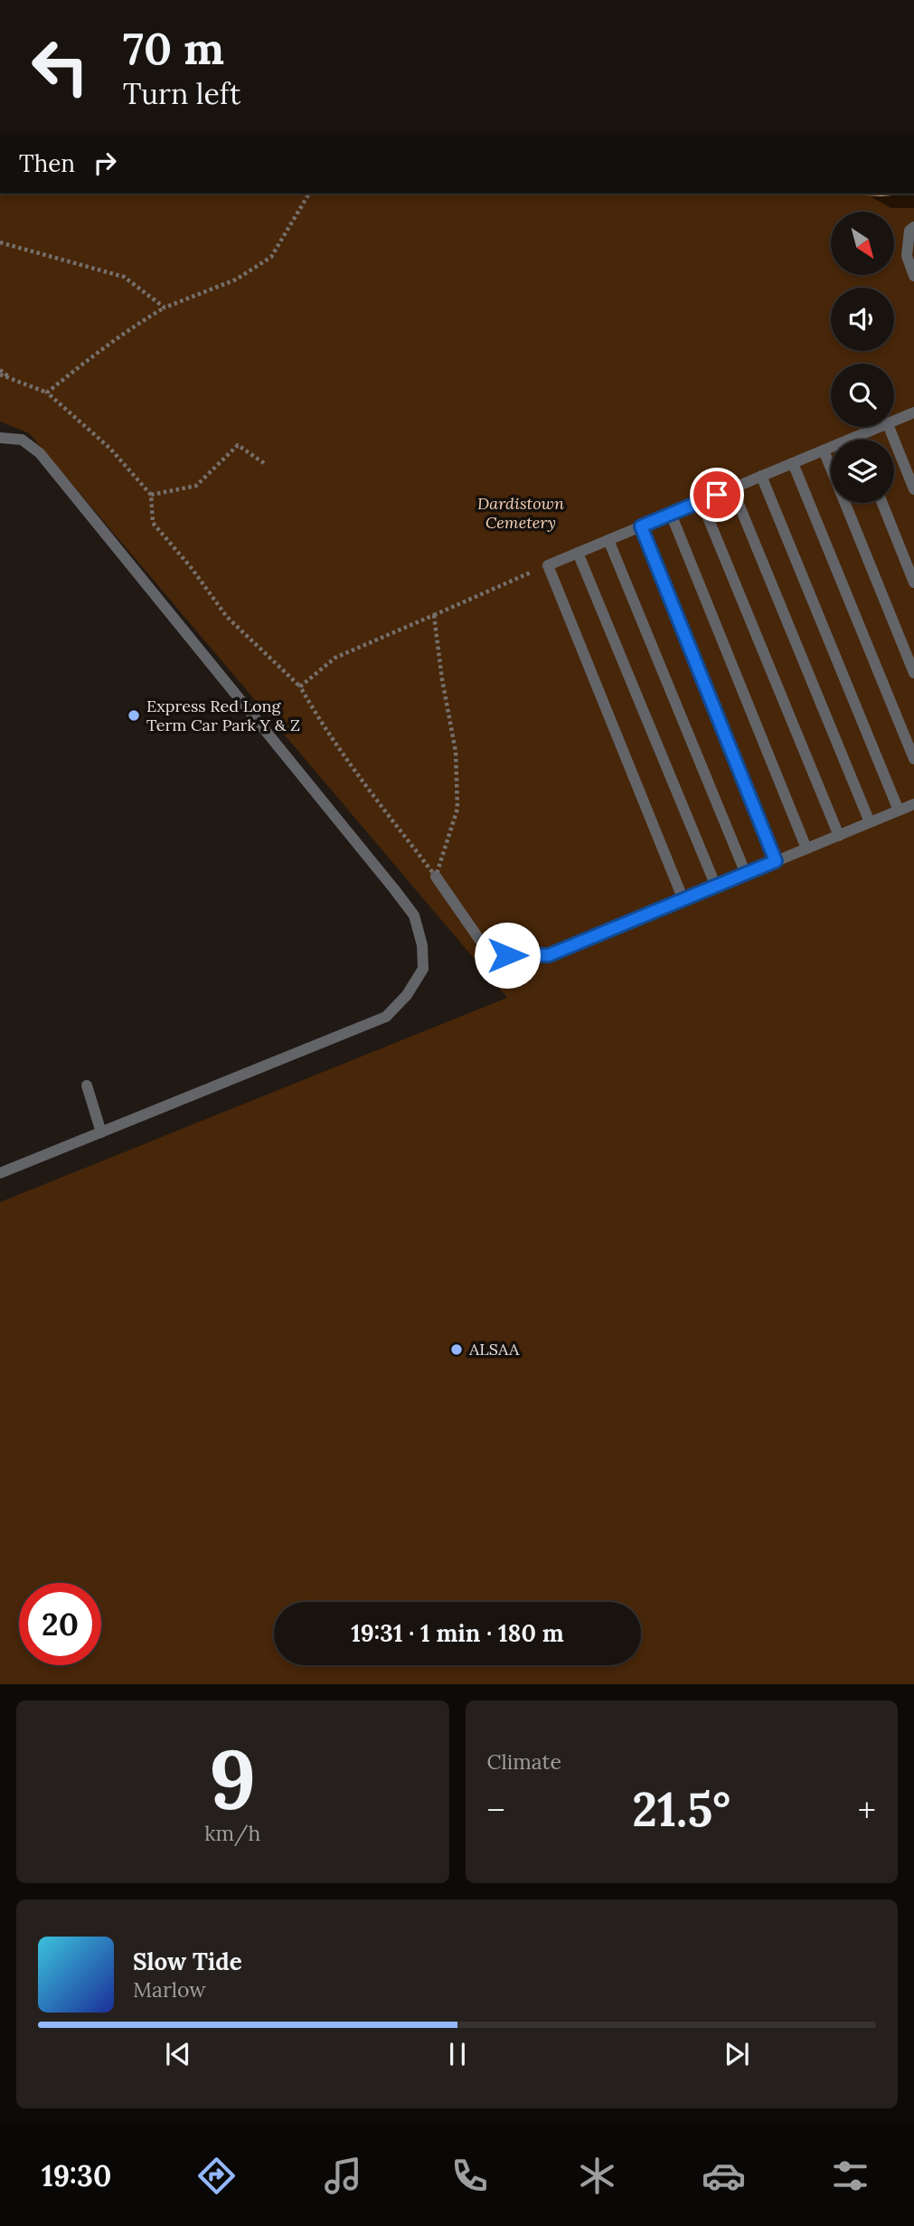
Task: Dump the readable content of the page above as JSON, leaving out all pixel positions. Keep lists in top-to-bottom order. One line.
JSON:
{"parks":["Dardistown Cemetery"],"places":["Express Red Long Term Car Park Y & Z","ALSAA"],"north":"bottom right","page":{"turn":["70 m","Turn left"],"then":"Then","limit":"20","trip":"19:31 · 1 min · 180 m","tile":[["9","km/h"],"Climate"],"heat":["−","21.5°","+"],"song":["Slow Tide","Marlow"],"tabs":"19:30"}}
